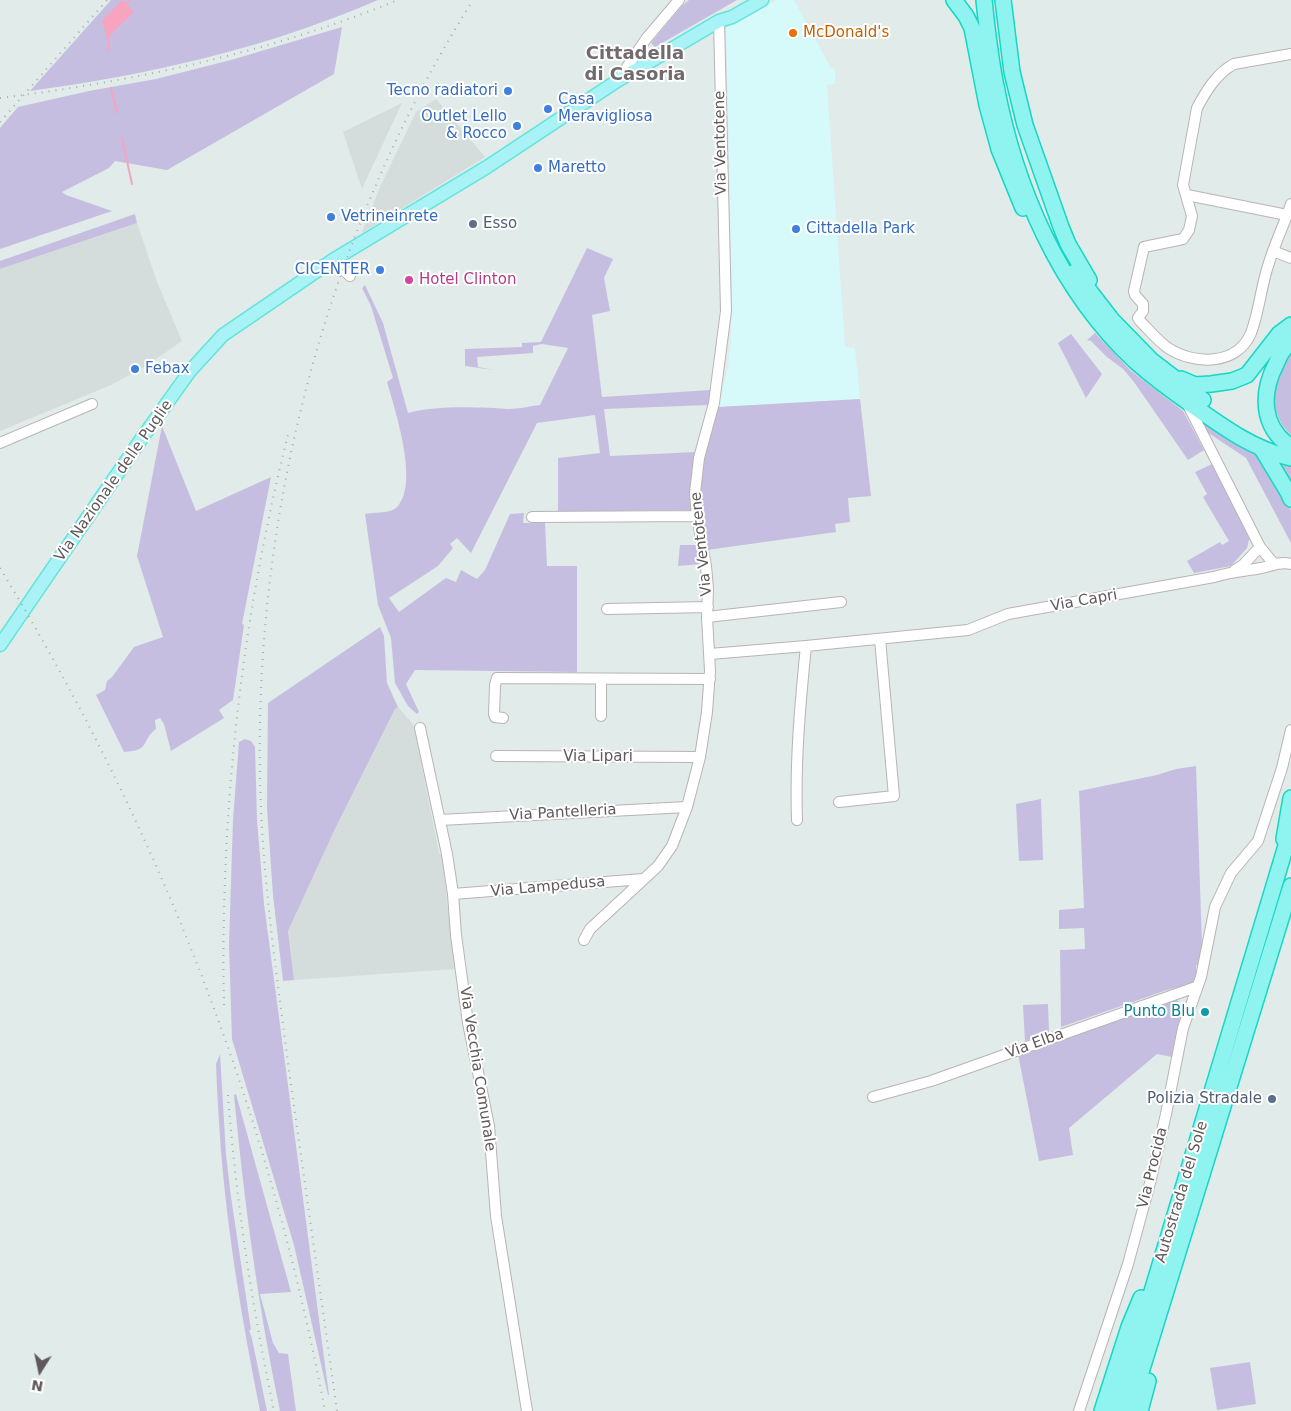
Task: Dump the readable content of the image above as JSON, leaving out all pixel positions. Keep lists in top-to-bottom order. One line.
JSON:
{"streets":{"highway":["Autostrada del Sole"],"main road":["Via Nazionale delle Puglie"],"street":["Via Ventotene","Via Capri","Via Lipari","Via Pantelleria","Via Lampedusa","Via Elba","Via Vecchia Comunale","Via Procida"]},"crossings":[["Via Ventotene","Via Nazionale delle Puglie"],["Via Ventotene","Via Capri"],["Via Ventotene","Via Lipari"],["Via Ventotene","Via Pantelleria"],["Via Ventotene","Via Lampedusa"],["Via Pantelleria","Via Vecchia Comunale"],["Via Lampedusa","Via Vecchia Comunale"],["Via Elba","Via Procida"]],"districts":["Cittadella di Casoria"],"places":["McDonald's","Tecno radiatori","Casa Meravigliosa","Outlet Lello & Rocco","Maretto","Vetrineinrete","Esso","Cittadella Park","CICENTER","Hotel Clinton","Febax","Punto Blu","Polizia Stradale"],"north":"bottom"}
